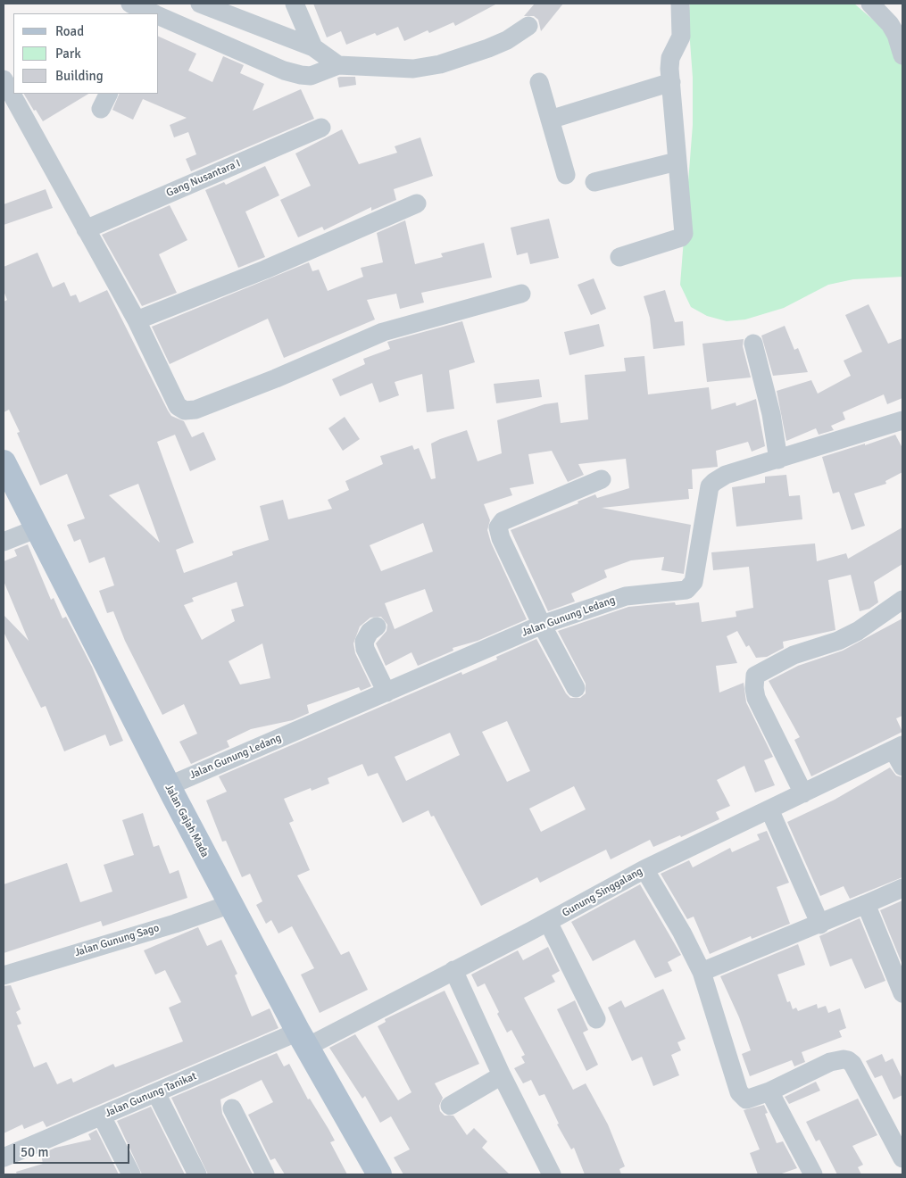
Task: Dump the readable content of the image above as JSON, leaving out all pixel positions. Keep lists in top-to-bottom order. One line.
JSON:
{"streets":{"main road":["Jalan Gajah Mada"],"street":["Gang Nusantara I","Jalan Gunung Ledang","Gunung Singgalang","Jalan Gunung Sago","Jalan Gunung Tanikat"]},"crossings":[["Jalan Gunung Ledang","Jalan Gajah Mada"],["Jalan Gajah Mada","Gunung Singgalang"],["Jalan Gajah Mada","Jalan Gunung Sago"],["Jalan Gajah Mada","Jalan Gunung Tanikat"],["Gunung Singgalang","Jalan Gunung Tanikat"]],"legend":["Road","Park","Building"],"scale_bar":"50 m"}
